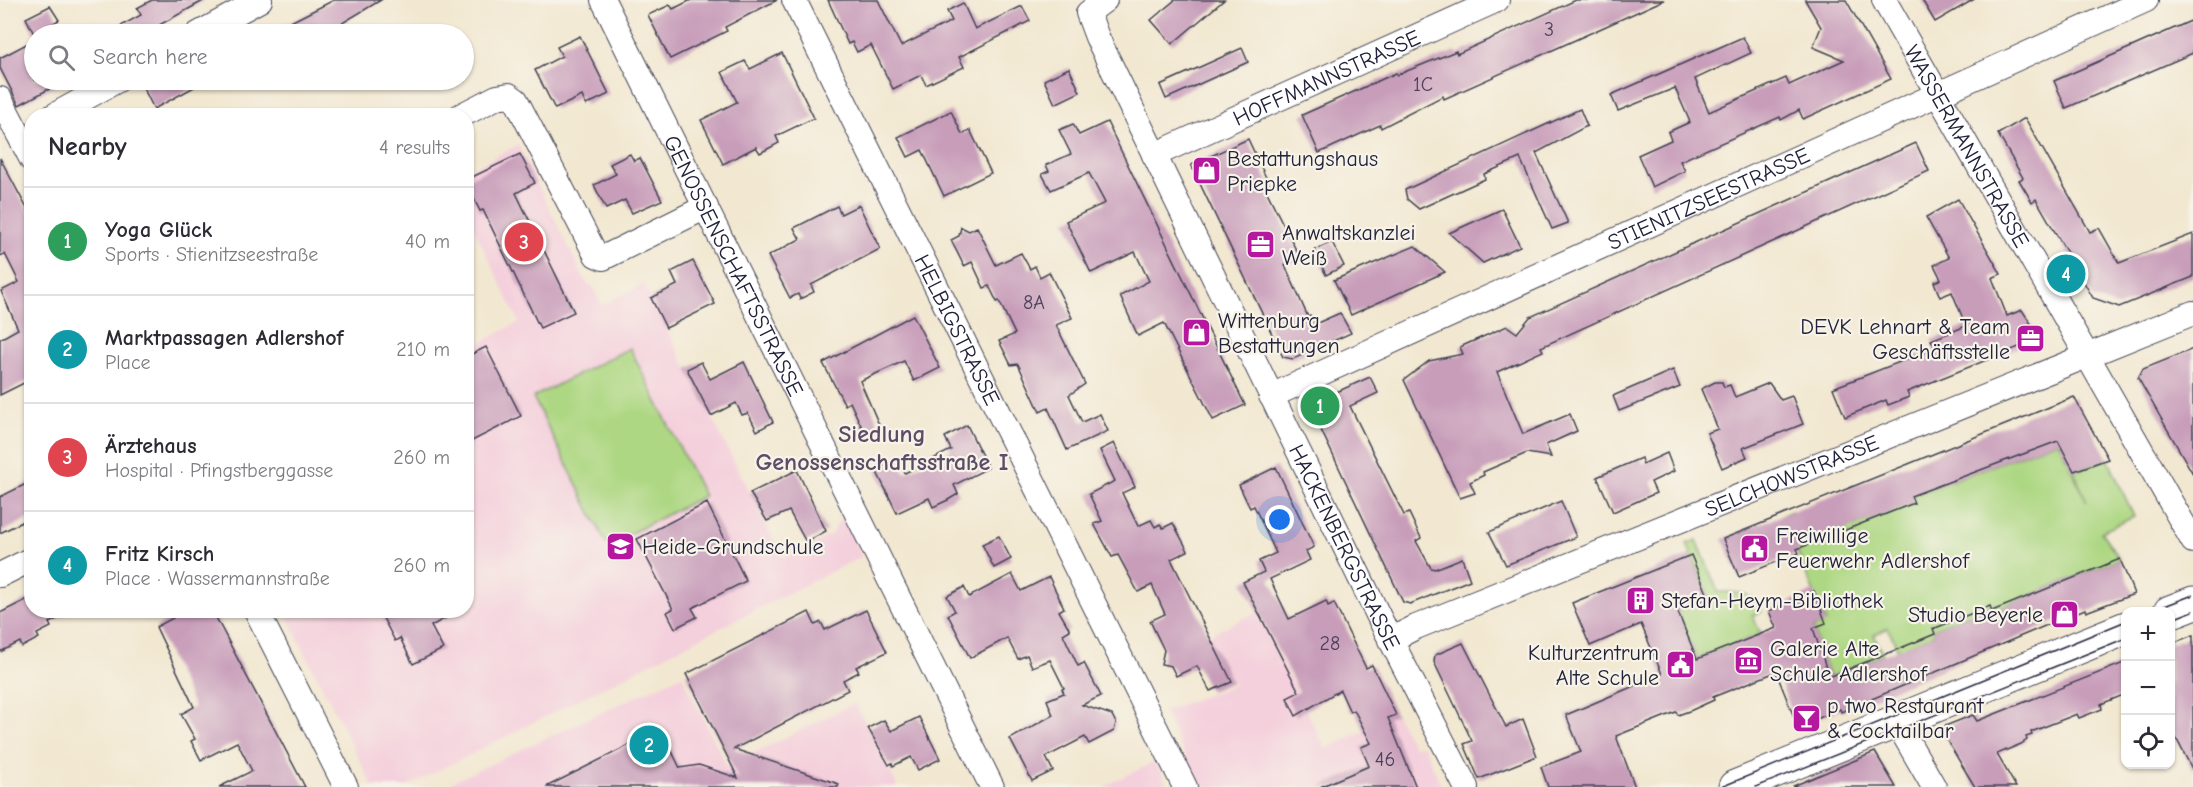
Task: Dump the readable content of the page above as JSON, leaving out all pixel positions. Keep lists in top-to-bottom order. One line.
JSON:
{"streets":{"street":["HOFFMANNSTRASSE","WASSERMANNSTRASSE","STIENITZSEESTRASSE","GENOSSENSCHAFTSSTRASSE","HELBIGSTRASSE","SELCHOWSTRASSE","HACKENBERGSTRASSE"]},"crossings":[["HOFFMANNSTRASSE","HACKENBERGSTRASSE"],["WASSERMANNSTRASSE","STIENITZSEESTRASSE"],["WASSERMANNSTRASSE","SELCHOWSTRASSE"],["STIENITZSEESTRASSE","HACKENBERGSTRASSE"],["SELCHOWSTRASSE","HACKENBERGSTRASSE"]],"districts":["Siedlung Genossenschaftsstraße I"],"places":{"shop":["Bestattungshaus Priepke","Wittenburg Bestattungen","Studio Beyerle"],"office":["Anwaltskanzlei Weiß","DEVK Lehnart & Team Geschäftsstelle"],"school or university":["Heide-Grundschule"],"public building":["Freiwillige Feuerwehr Adlershof","Kulturzentrum Alte Schule"],"building":["Stefan-Heym-Bibliothek"],"museum":["Galerie Alte Schule Adlershof"],"bar":["p two Restaurant & Cocktailbar"]},"house_numbers":["3","1C","8A","28","46"],"page":{"search":"Search here","heading":["Nearby","4 results"],"list":[{"mark":"1","name":"Yoga Glück","note":"Sports · Stienitzseestraße","value":"40 m"},{"mark":"2","name":"Marktpassagen Adlershof","note":"Place","value":"210 m"},{"mark":"3","name":"Ärztehaus","note":"Hospital · Pfingstberggasse","value":"260 m"},{"mark":"4","name":"Fritz Kirsch","note":"Place · Wassermannstraße","value":"260 m"}],"pins":["3","4","1","2"],"map_buttons":["+","−"]}}
